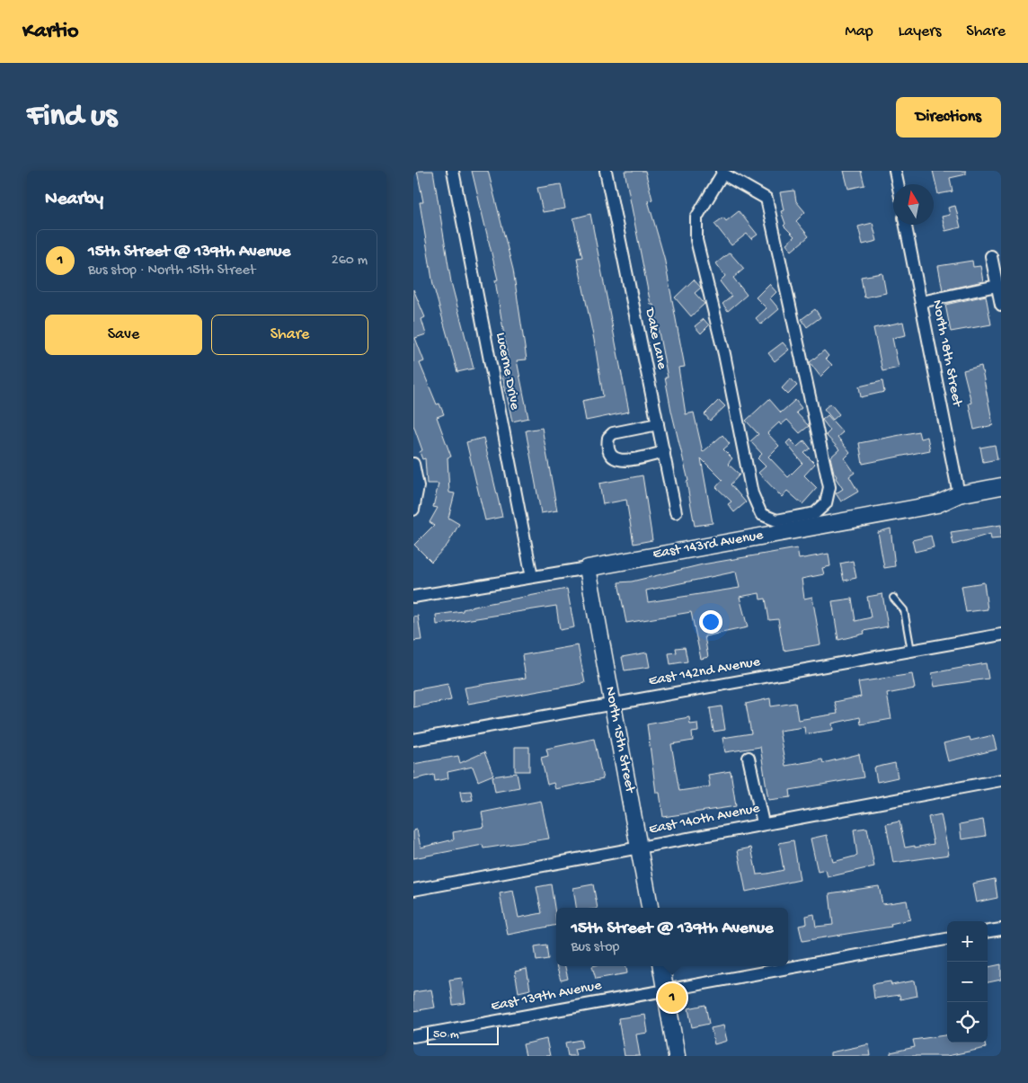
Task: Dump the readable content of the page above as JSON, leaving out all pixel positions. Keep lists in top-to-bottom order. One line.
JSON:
{"streets":{"street":["Dake Lane","North 18th Street","Lucerne Drive","East 143rd Avenue","East 142nd Avenue","North 15th Street","East 140th Avenue","East 139th Avenue"]},"crossings":[["North 18th Street","East 143rd Avenue"],["Lucerne Drive","East 143rd Avenue"],["East 143rd Avenue","North 15th Street"],["East 142nd Avenue","North 15th Street"],["North 15th Street","East 140th Avenue"]],"scale_bar":"50 m","north":"top","page":{"header":"Kartio","nav":["Map","Layers","Share"],"buttons":["Directions",["Save","Share"]],"title":"Find us","heading":"Nearby","list":[{"mark":"1","name":"15th Street @ 139th Avenue","note":"Bus stop · North 15th Street","value":"260 m"}],"popup":["15th Street @ 139th Avenue","Bus stop"],"map_buttons":["+","−"],"pins":"1","scale":"50 m"}}
